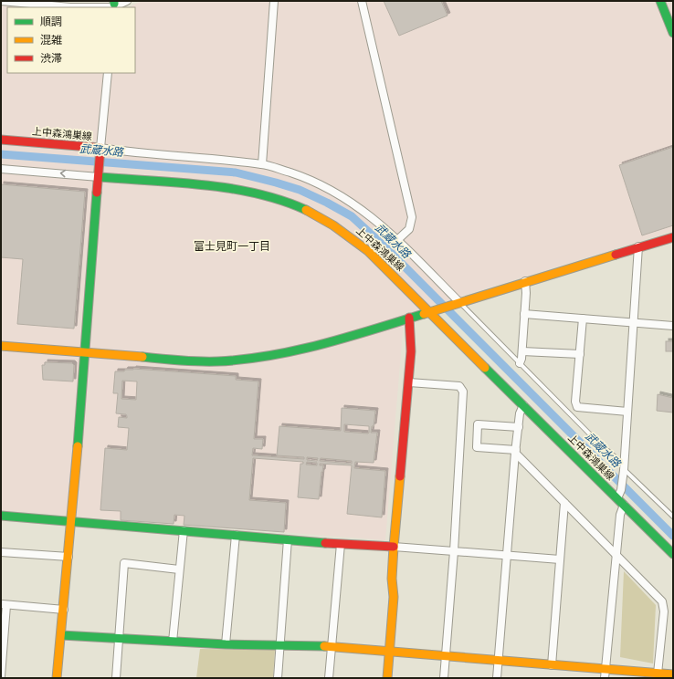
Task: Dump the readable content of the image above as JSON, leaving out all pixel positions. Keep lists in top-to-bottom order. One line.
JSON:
{"streets":{"street":["上中森鴻巣線"]},"districts":["富士見町一丁目"],"water":["武蔵水路"],"legend":["順調","混雑","渋滞"]}
